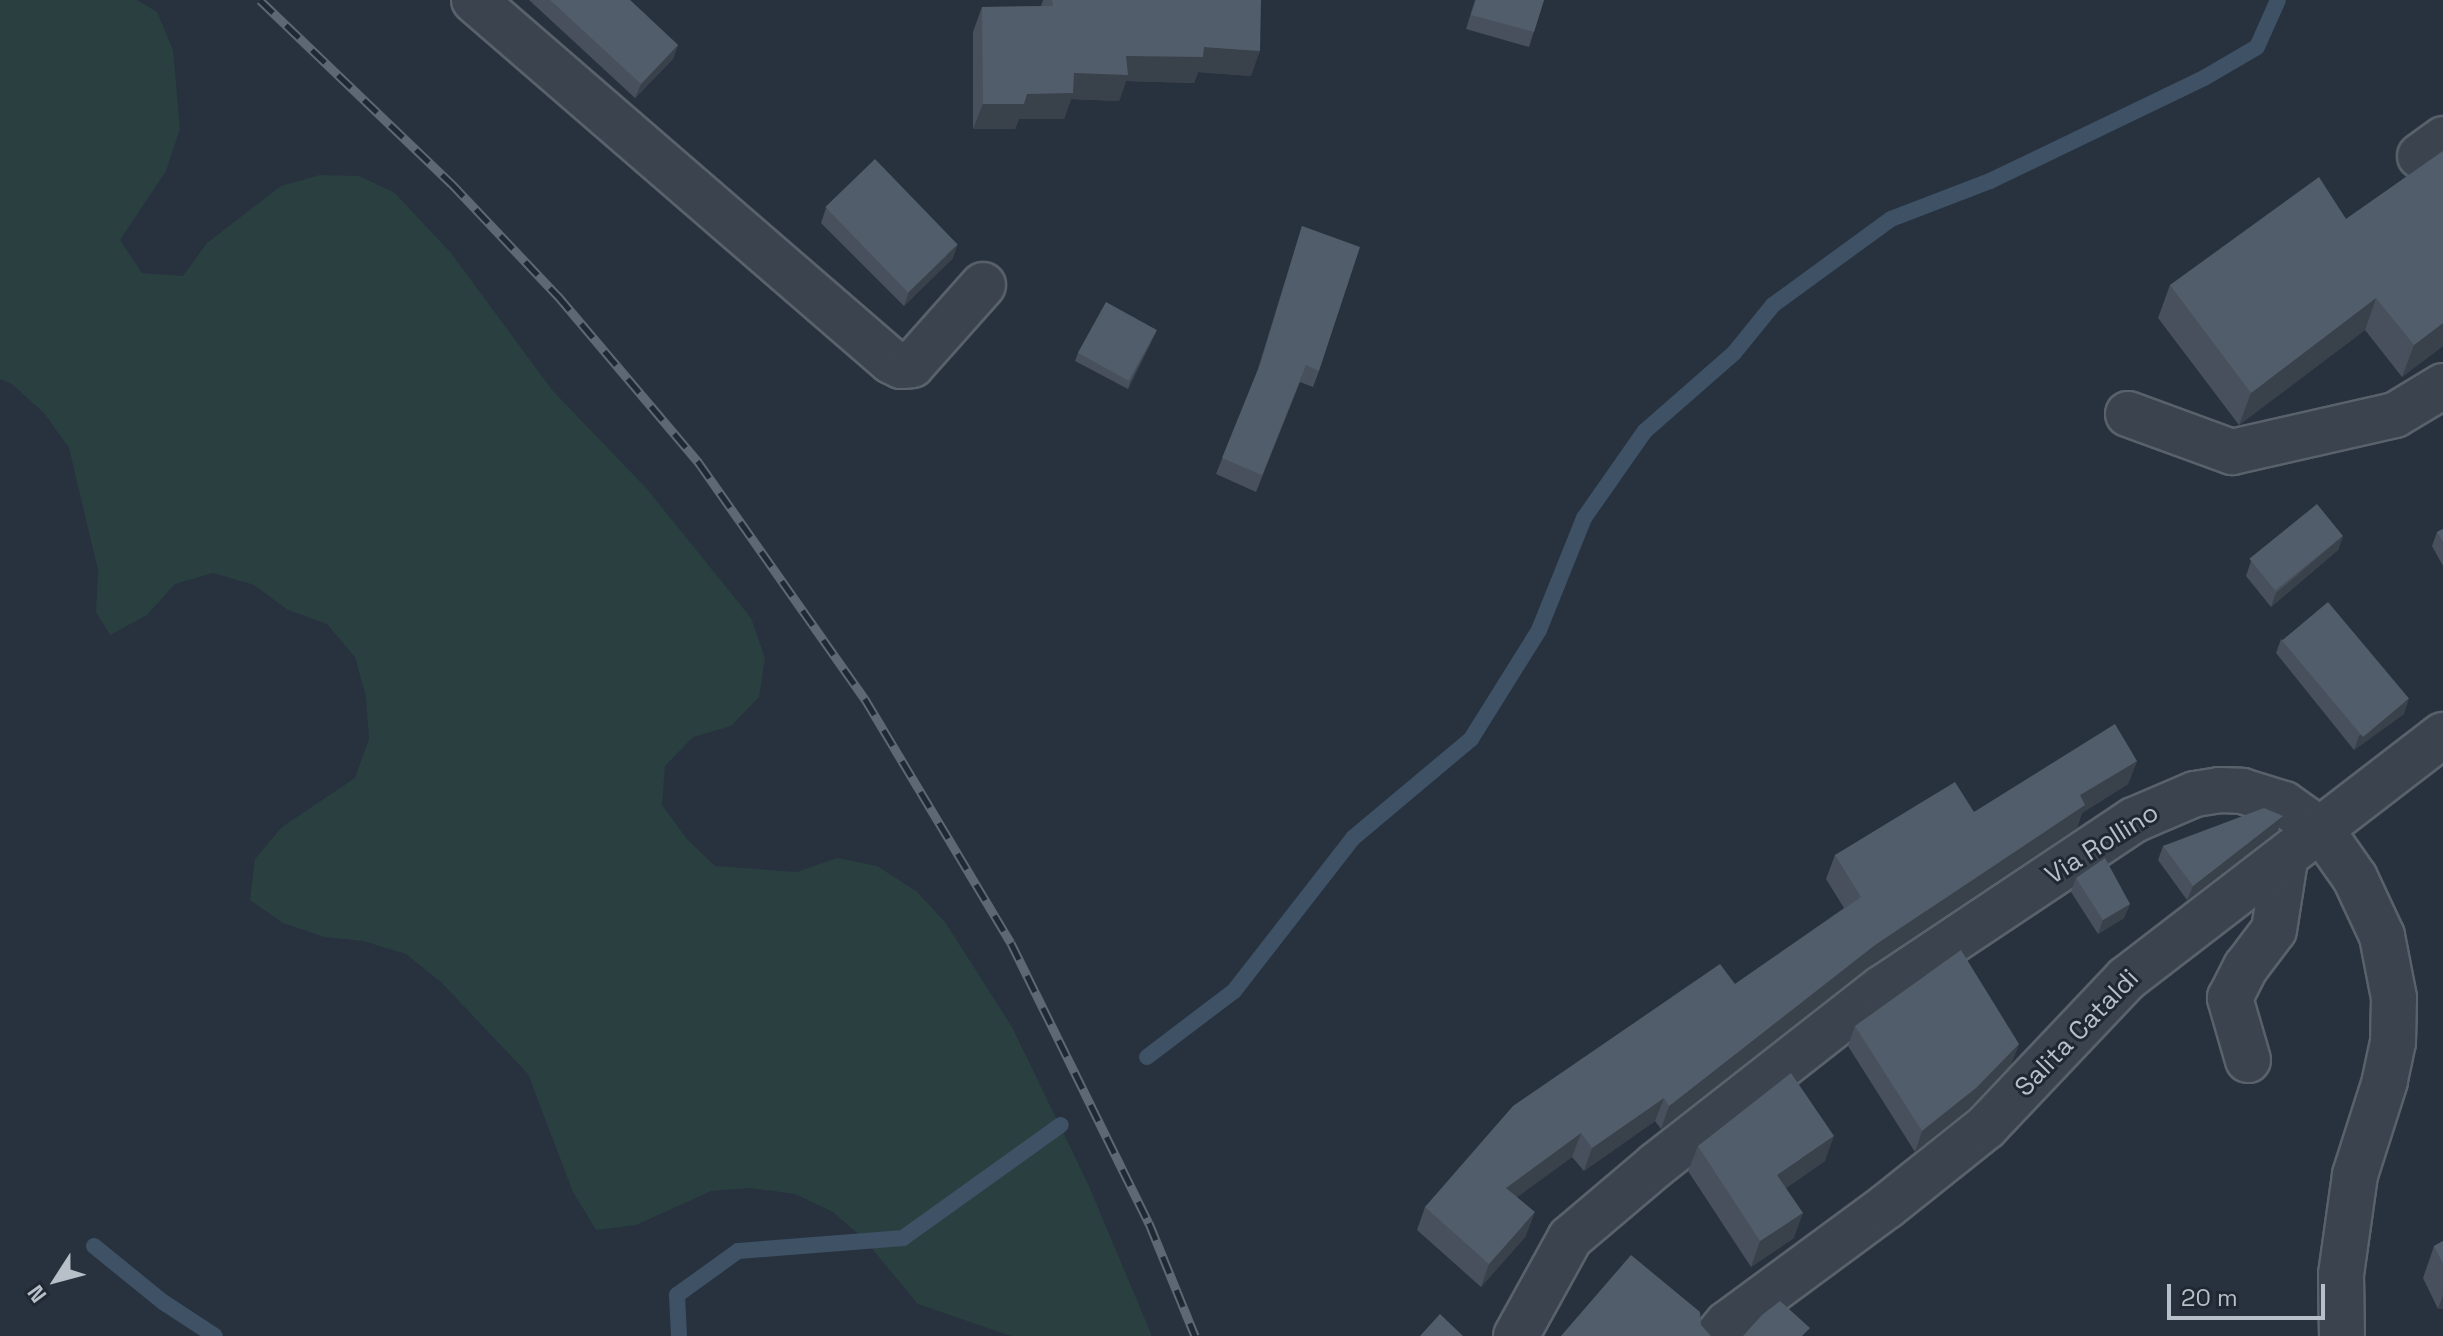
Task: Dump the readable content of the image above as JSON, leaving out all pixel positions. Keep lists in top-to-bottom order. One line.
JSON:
{"streets":{"street":["Via Rollino","Salita Cataldi"]},"crossings":[["Via Rollino","Salita Cataldi"]],"scale_bar":"20 m","north":"bottom left"}
